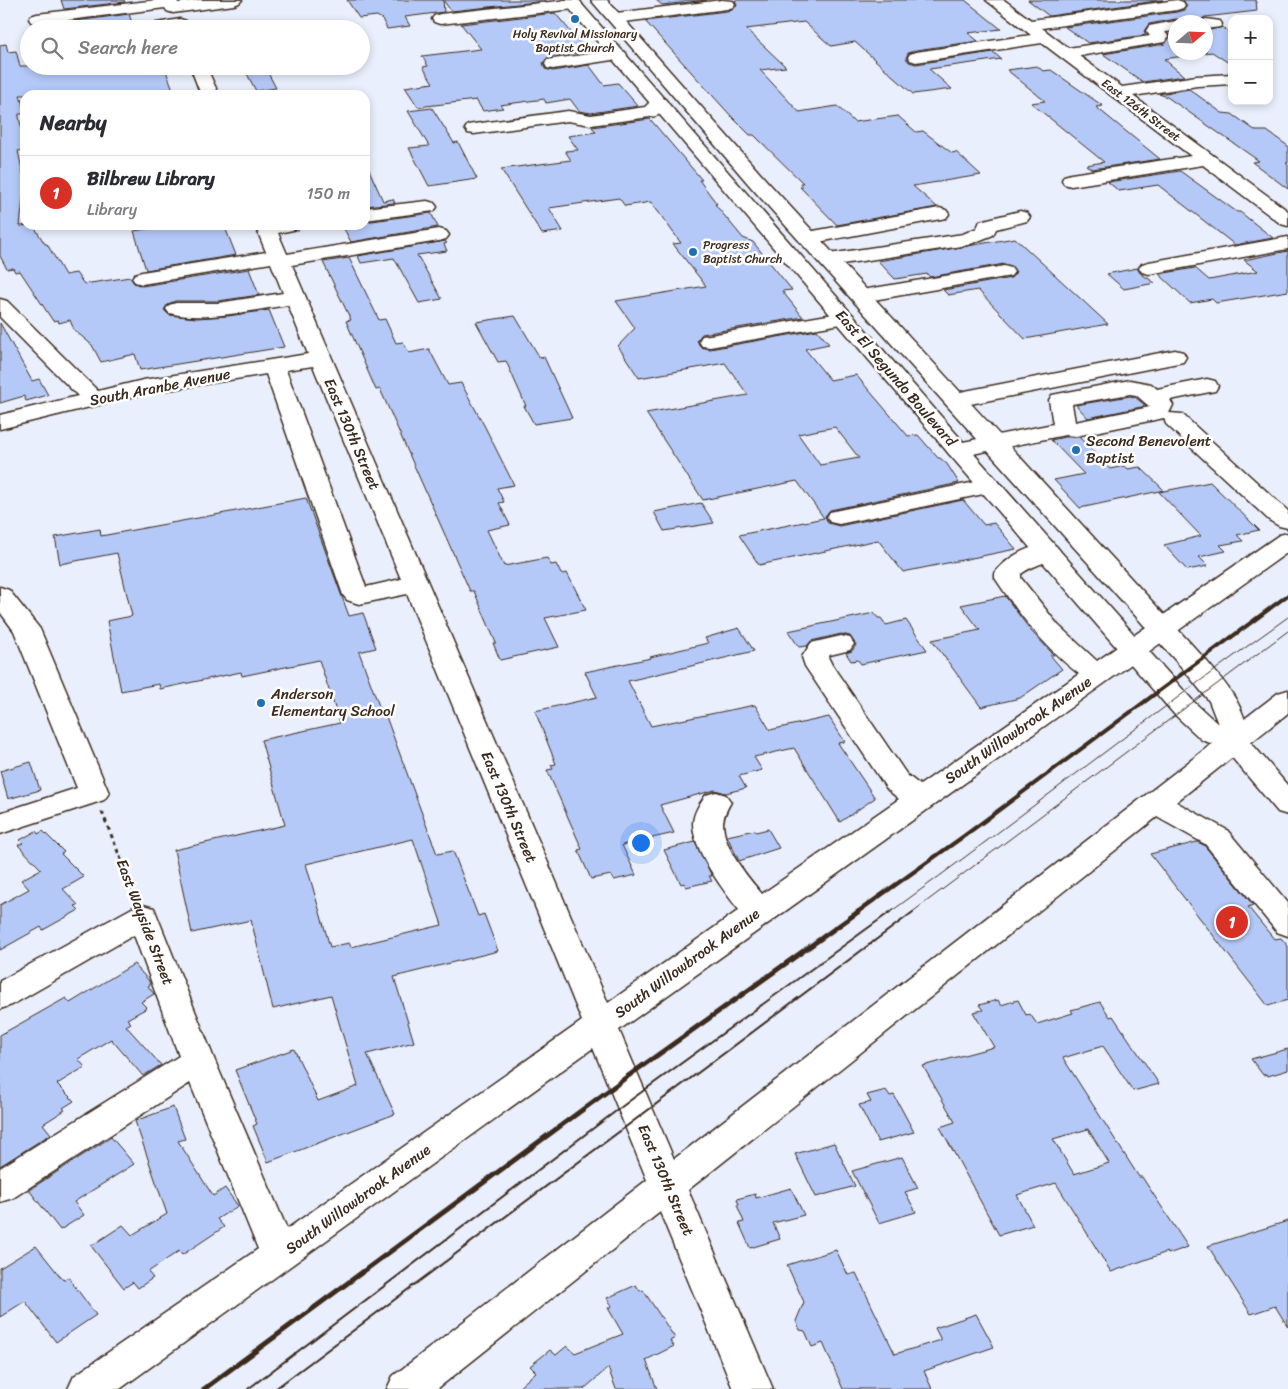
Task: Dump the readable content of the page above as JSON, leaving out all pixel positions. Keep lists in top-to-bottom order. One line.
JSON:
{"streets":{"street":["East 126th Street","East El Segundo Boulevard","South Aranbe Avenue","East 130th Street","South Willowbrook Avenue","East Wayside Street"]},"crossings":[["East El Segundo Boulevard","South Willowbrook Avenue"],["South Aranbe Avenue","East 130th Street"],["East 130th Street","South Willowbrook Avenue"],["South Willowbrook Avenue","East Wayside Street"]],"places":["Holy Revival Missionary Baptist Church","Progress Baptist Church","Second Benevolent Baptist","Anderson Elementary School"],"north":"right","page":{"map_buttons":["+","−"],"search":"Search here","heading":"Nearby","list":[{"mark":"1","name":"Bilbrew Library","note":"Library","value":"150 m"}],"pins":"1"}}
